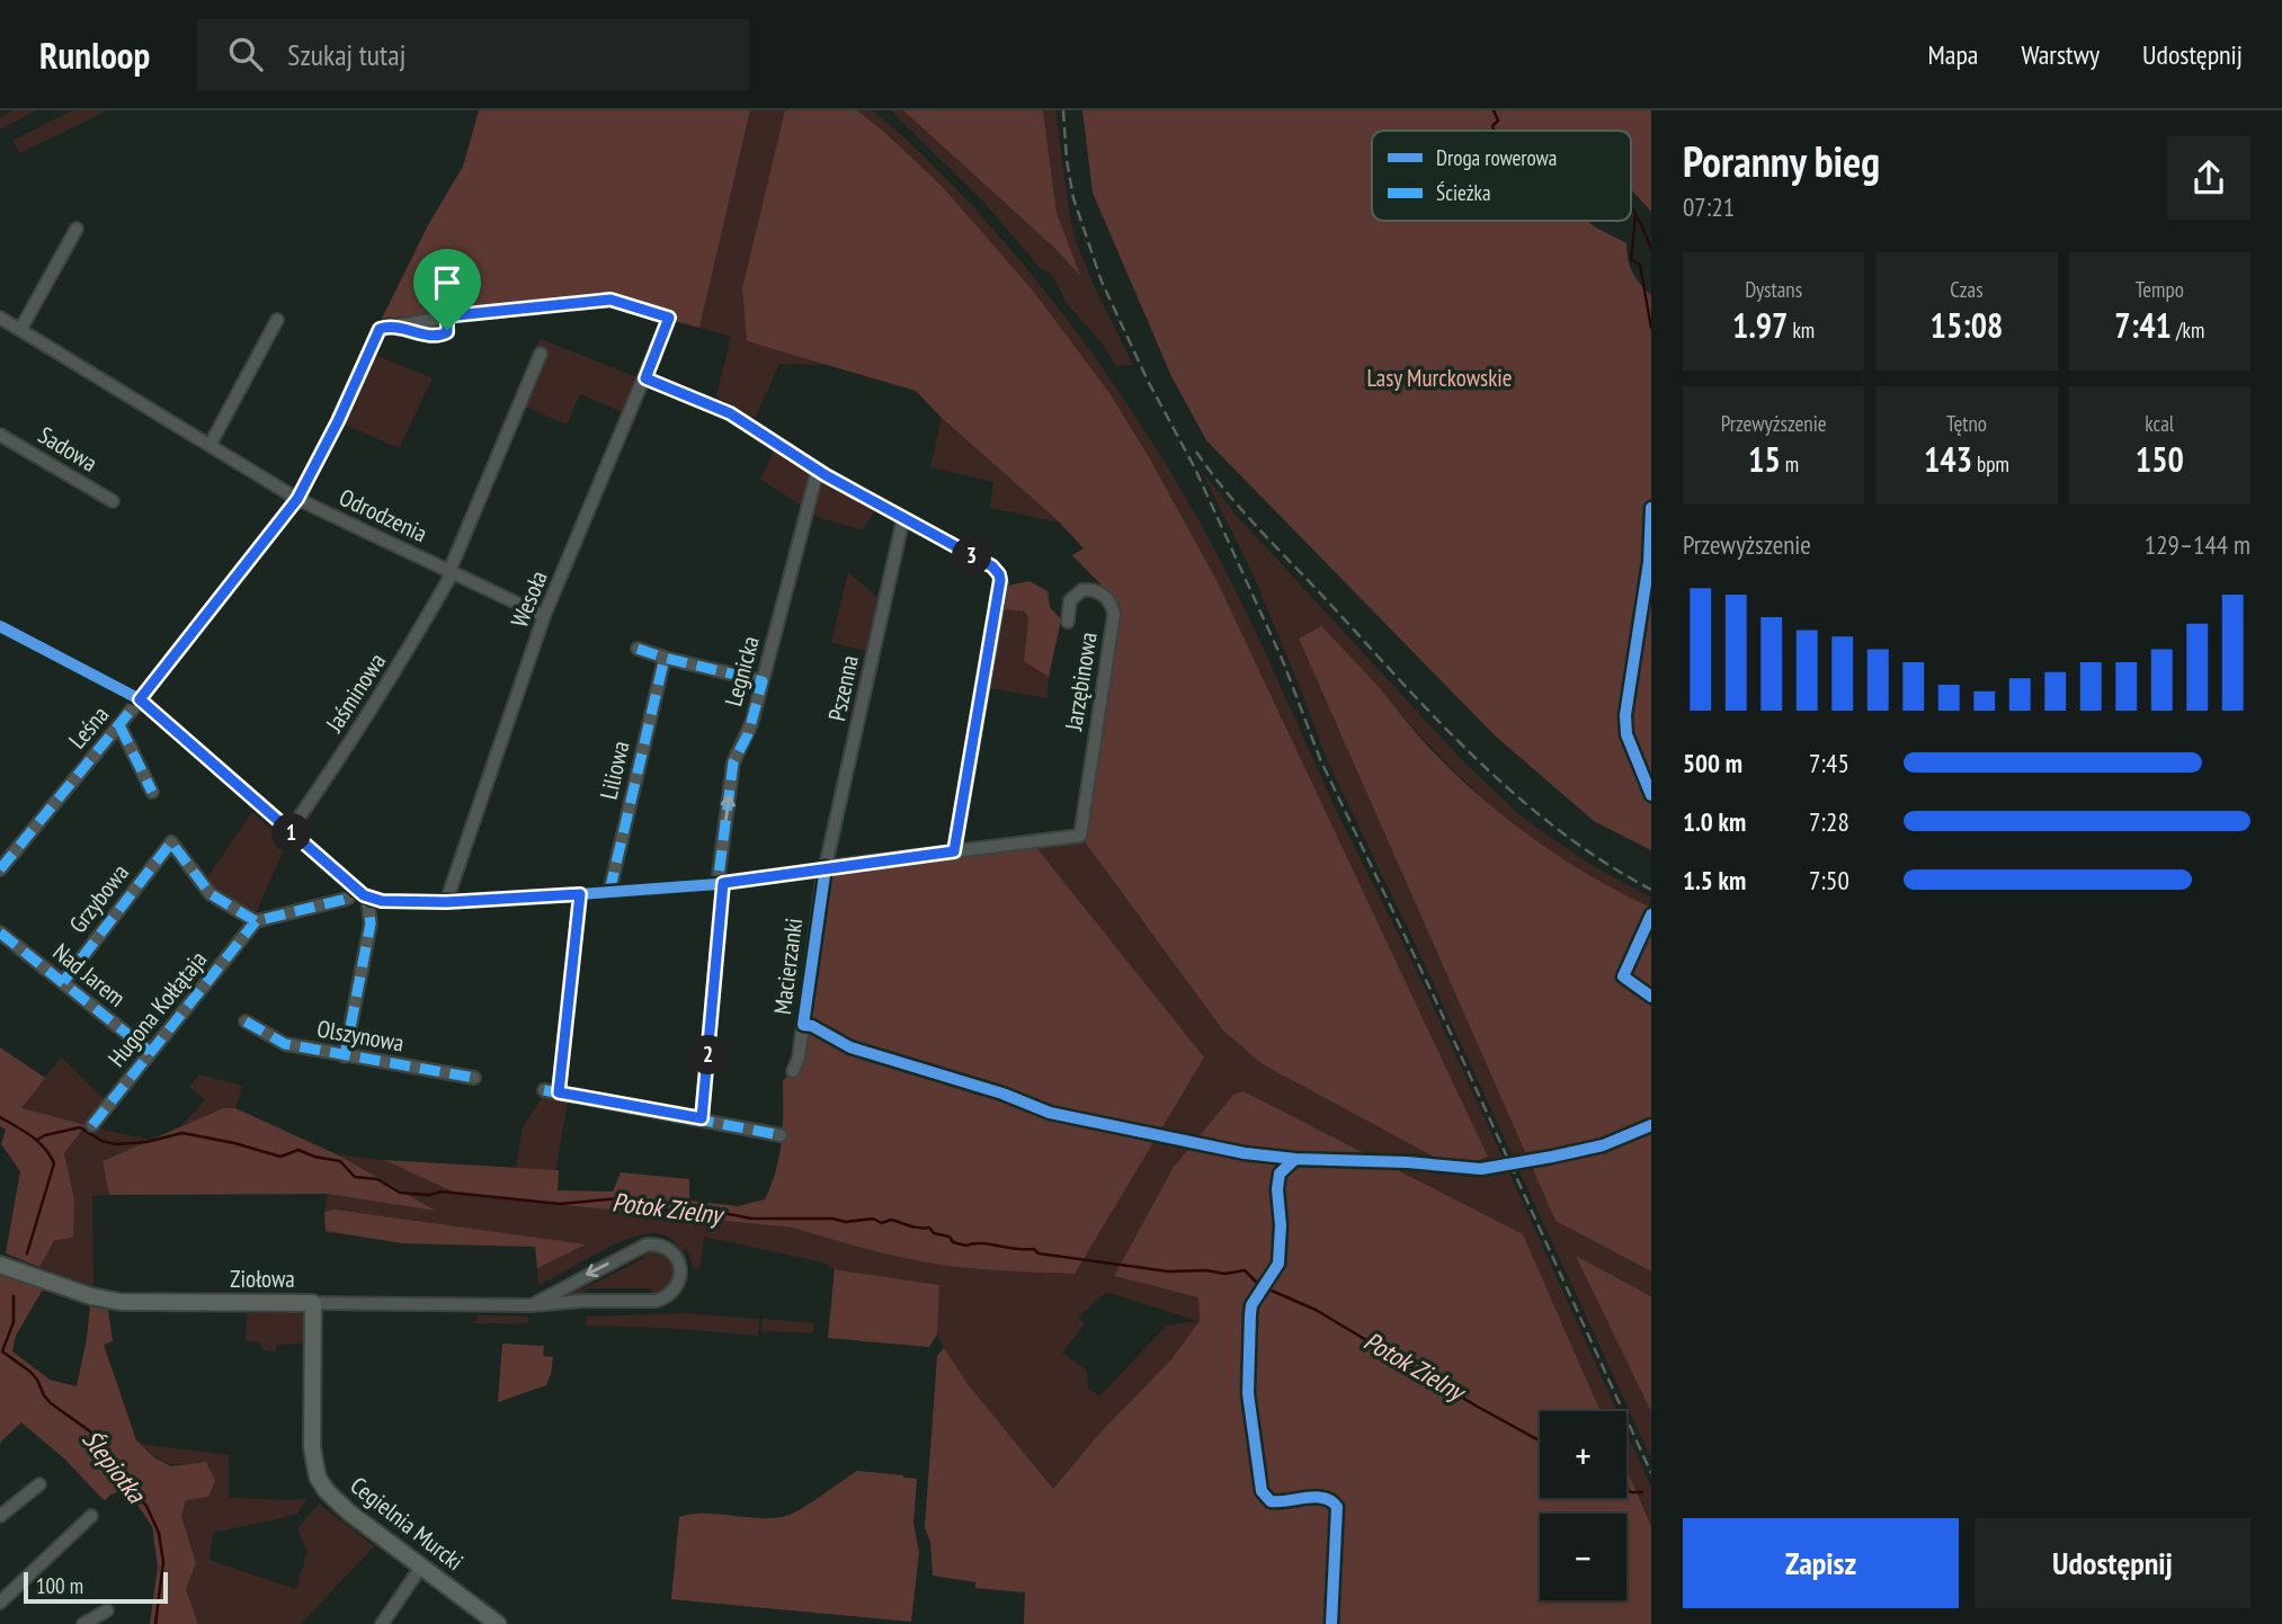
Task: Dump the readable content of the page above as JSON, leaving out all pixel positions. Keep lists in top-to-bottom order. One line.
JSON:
{"streets":{"street":["Sadowa","Odrodzenia","Wesoła","Legnicka","Jarzębinowa","Pszenna","Jaśminowa","Leśna","Liliowa","Grzybowa","Macierzanki","Nad Jarem","Hugona Kołłątaja","Olszynowa","Ziołowa","Cegielnia Murcki"]},"crossings":[["Odrodzenia","Wesoła"],["Odrodzenia","Jaśminowa"],["Odrodzenia","Leśna"],["Wesoła","Leśna"],["Pszenna","Macierzanki"],["Grzybowa","Nad Jarem"],["Grzybowa","Hugona Kołłątaja"],["Nad Jarem","Hugona Kołłątaja"],["Ziołowa","Cegielnia Murcki"]],"water":["Potok Zielny","Ślepiotka"],"parks":["Lasy Murckowskie"],"legend":["Droga rowerowa","Ścieżka"],"scale_bar":"100 m","page":{"header":"Runloop","search":"Szukaj tutaj","nav":["Mapa","Warstwy","Udostępnij"],"heading":["Poranny bieg","07:21"],"stats":[["Dystans","1.97 km"],["Czas","15:08"],["Tempo","7:41 /km"],["Przewyższenie","15 m"],["Tętno","143 bpm"],["kcal","150"]],"chart":["Przewyższenie","129–144 m"],"pins":["3","1","2"],"list":[{"name":"500 m","note":"7:45"},{"name":"1.0 km","note":"7:28"},{"name":"1.5 km","note":"7:50"}],"map_buttons":["+","−"],"buttons":["Zapisz","Udostępnij"],"scale":"100 m"}}
